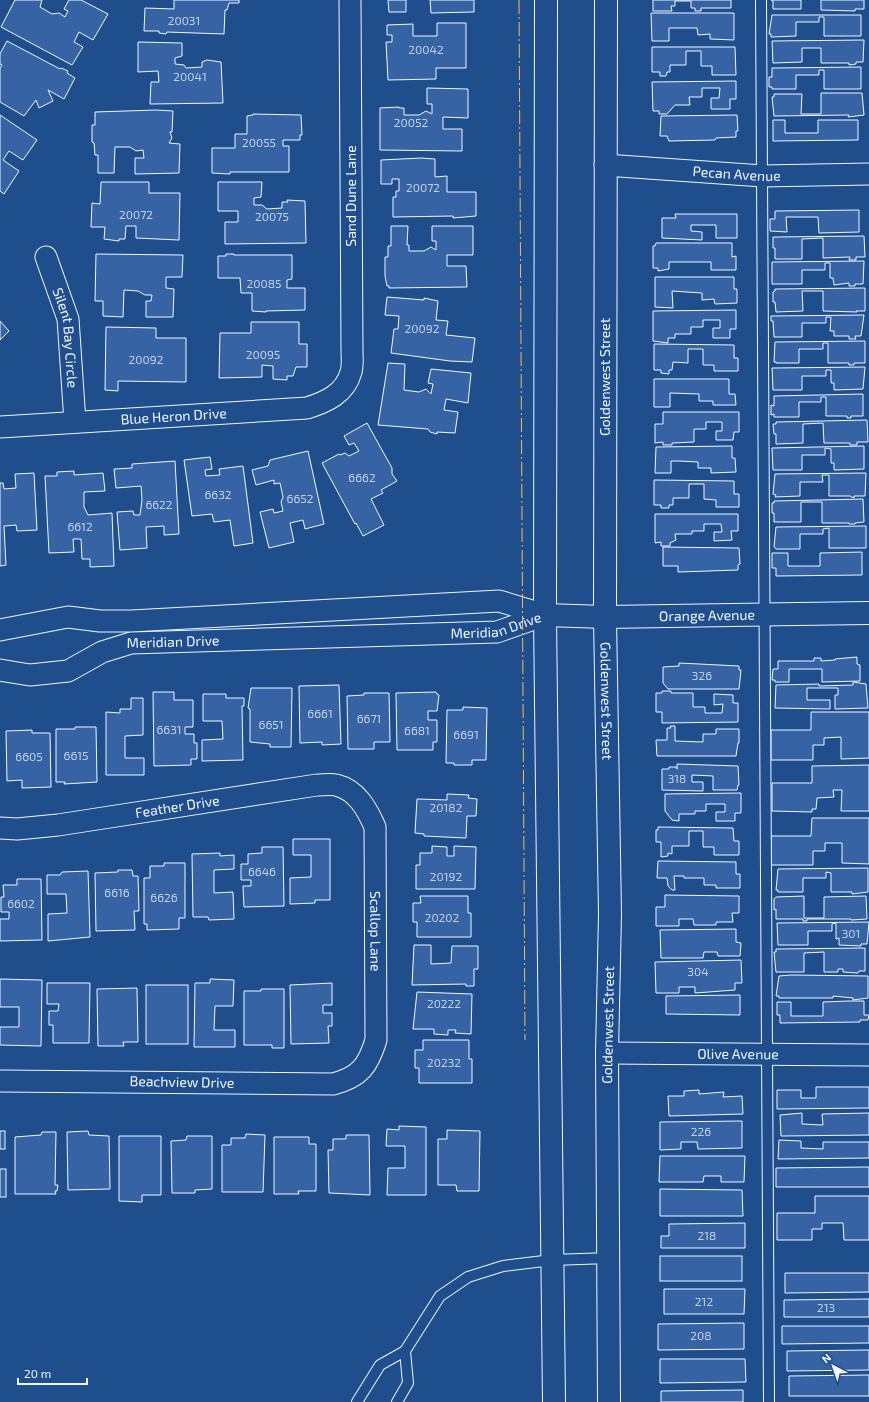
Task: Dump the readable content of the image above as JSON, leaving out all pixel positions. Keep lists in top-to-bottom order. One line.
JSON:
{"streets":{"main road":["Goldenwest Street","Orange Avenue"],"street":["Pecan Avenue","Sand Dune Lane","Silent Bay Circle","Blue Heron Drive","Meridian Drive","Feather Drive","Scallop Lane","Olive Avenue","Beachview Drive"]},"crossings":[["Pecan Avenue","Goldenwest Street"],["Sand Dune Lane","Blue Heron Drive"],["Silent Bay Circle","Blue Heron Drive"],["Goldenwest Street","Orange Avenue"],["Goldenwest Street","Olive Avenue"],["Orange Avenue","Meridian Drive"],["Feather Drive","Scallop Lane"],["Scallop Lane","Beachview Drive"]],"house_numbers":["20031","20042","20041","20052","20055","20072","20072","20075","20085","20092","20095","20092","6662","6632","6652","6622","6612","326","6661","6671","6651","6631","6681","6691","6615","6605","318","20182","6646","20192","6616","6626","6602","20202","301","304","20222","20232","226","218","212","213","208"],"scale_bar":"20 m","north":"top left"}
